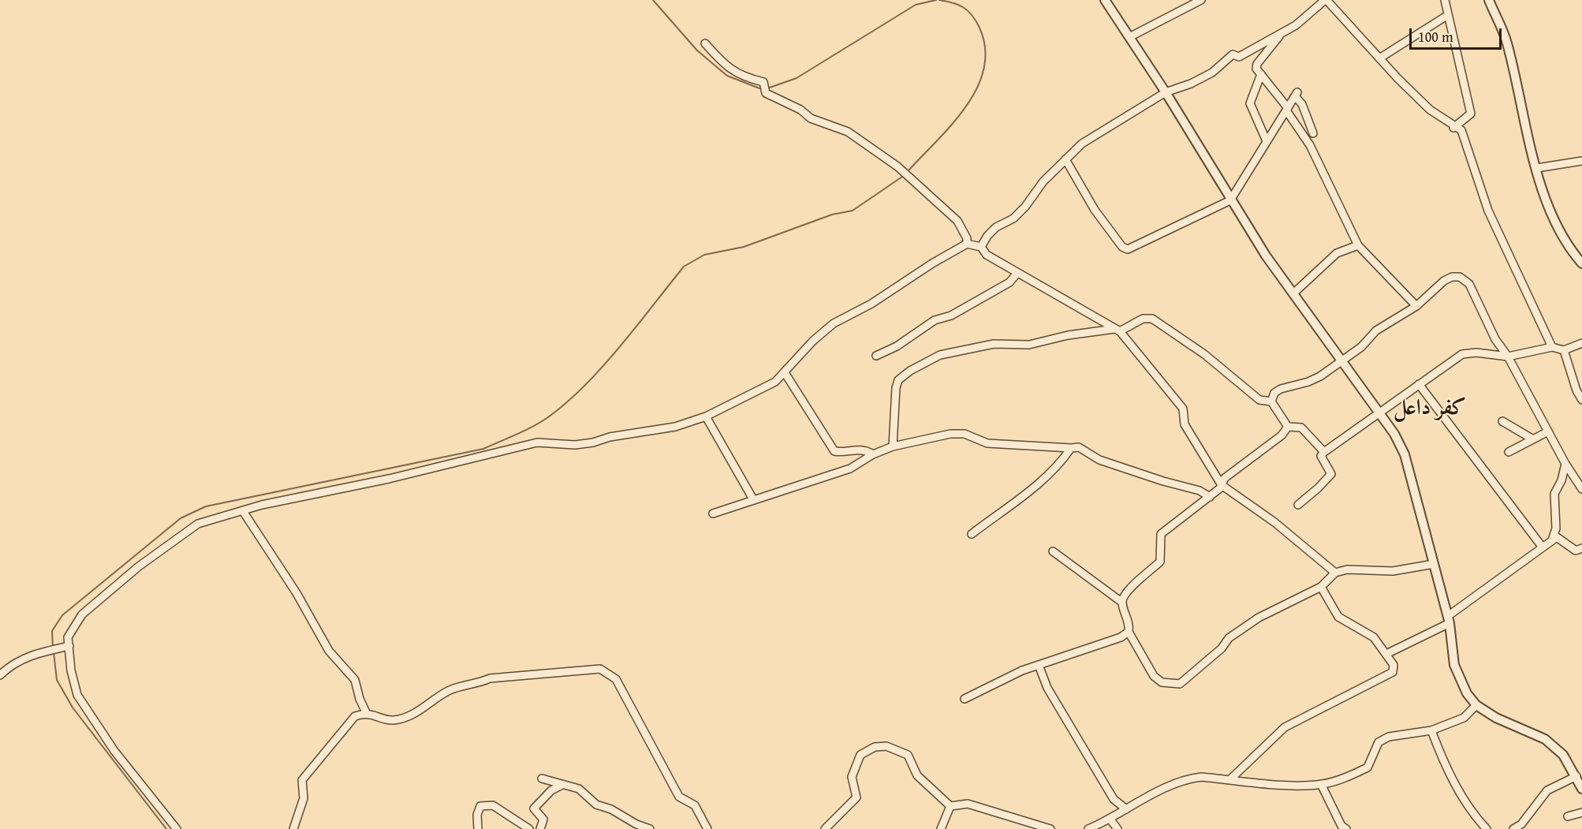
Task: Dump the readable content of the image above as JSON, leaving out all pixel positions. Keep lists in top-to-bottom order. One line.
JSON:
{"districts":["كفر داعل"],"scale_bar":"100 m"}
